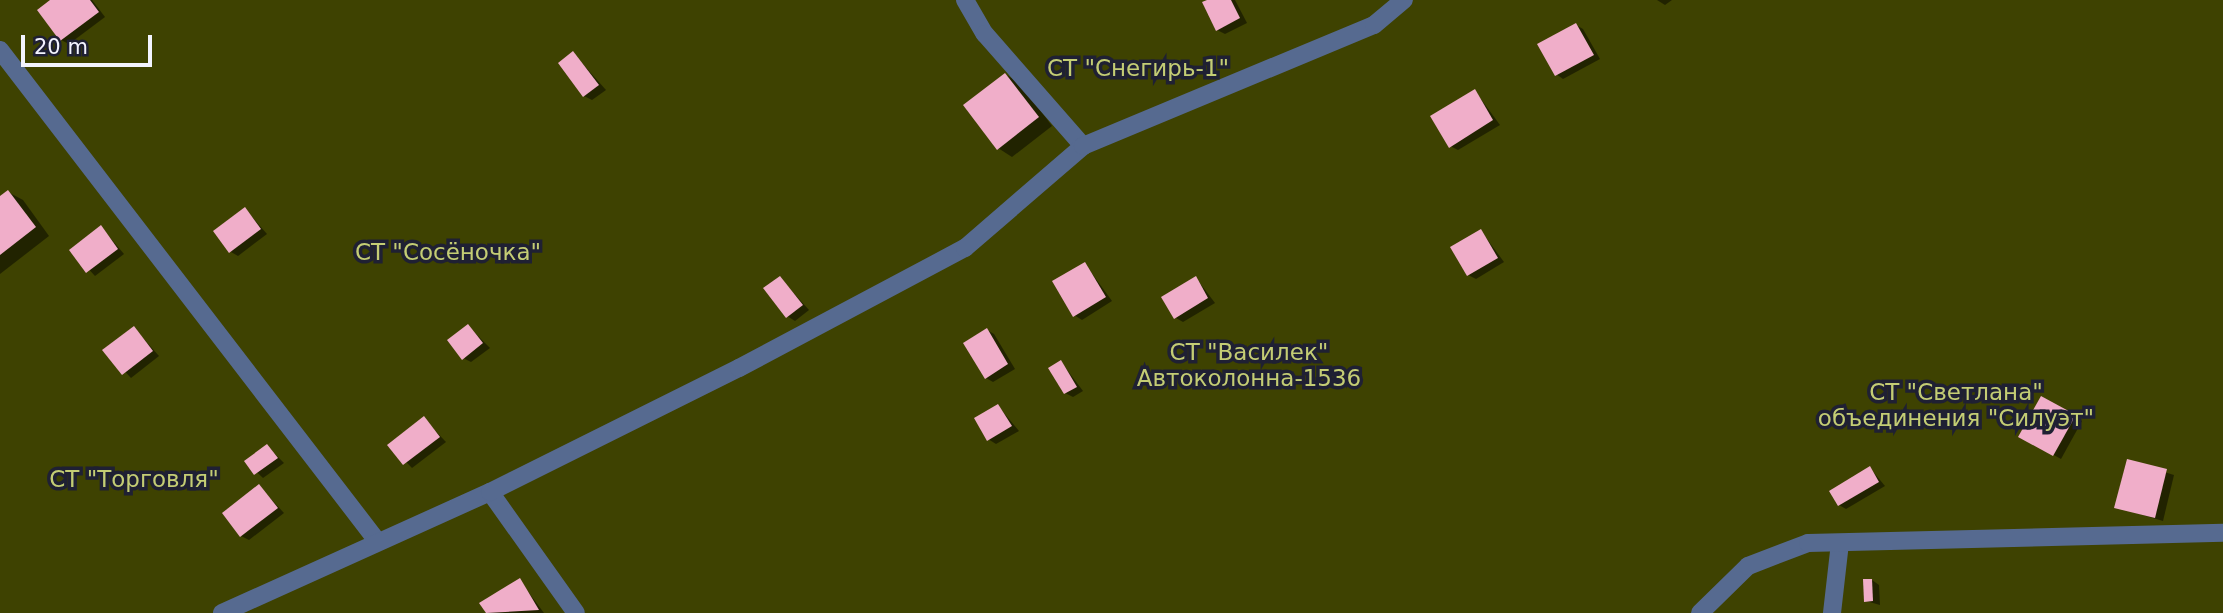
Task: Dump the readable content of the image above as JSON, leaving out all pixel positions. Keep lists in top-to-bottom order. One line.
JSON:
{"parks":["СТ \"Снегирь-1\"","СТ \"Сосёночка\"","СТ \"Василек\" Автоколонна-1536","СТ \"Светлана\" объединения \"Силуэт\"","СТ \"Торговля\""],"scale_bar":"20 m"}
